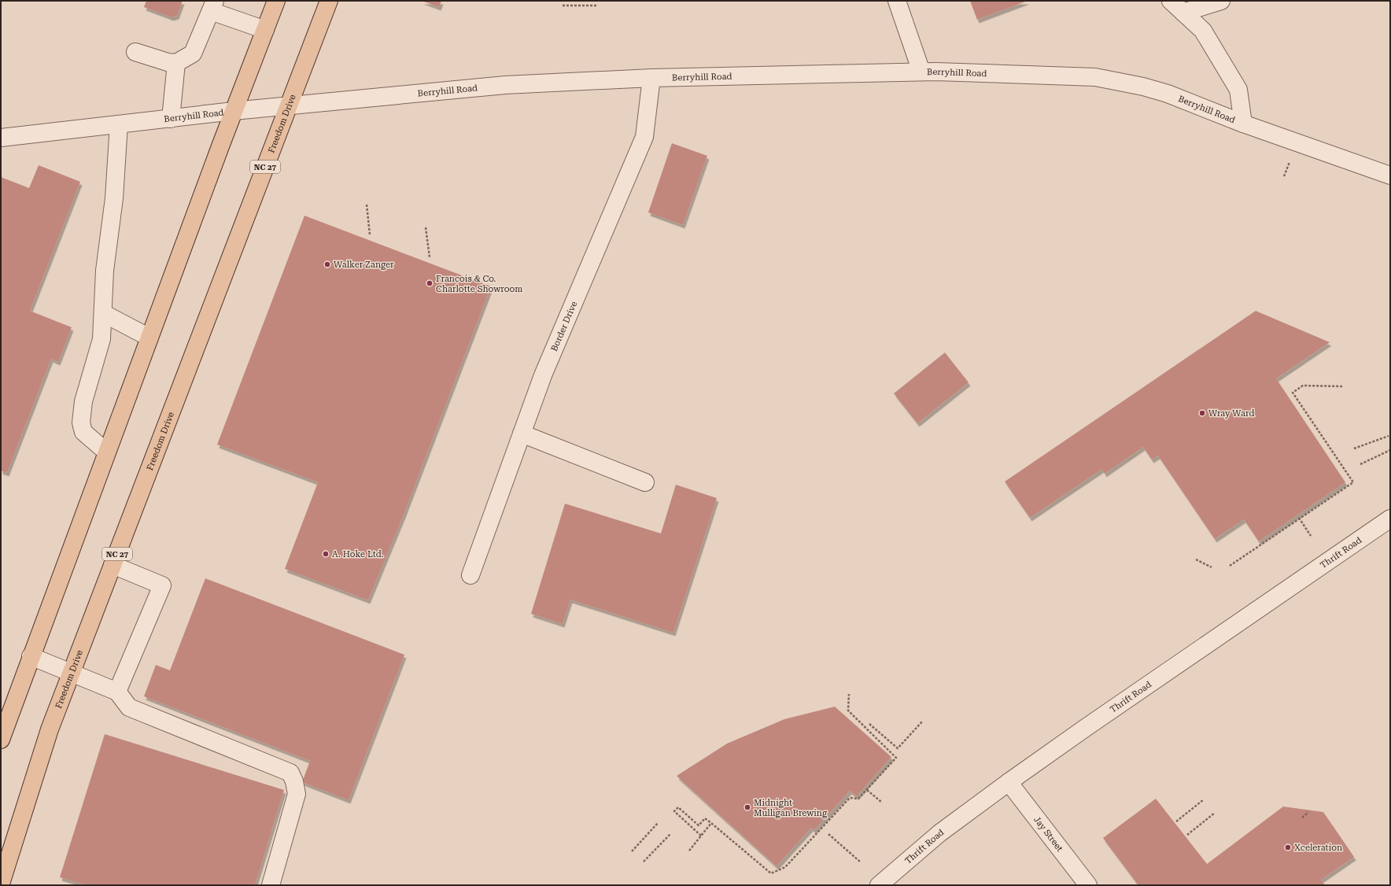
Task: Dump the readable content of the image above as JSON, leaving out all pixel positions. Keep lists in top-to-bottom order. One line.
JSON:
{"streets":{"main road":["Freedom Drive","NC 27"],"street":["Berryhill Road","Border Drive","Thrift Road","Jay Street"]},"crossings":[["Berryhill Road","Freedom Drive"],["Berryhill Road","Border Drive"],["Thrift Road","Jay Street"]],"places":["Walker Zanger","Francois & Co. Charlotte Showroom","Wray Ward","A. Hoke Ltd.","Midnight Mulligan Brewing","Xceleration"]}
